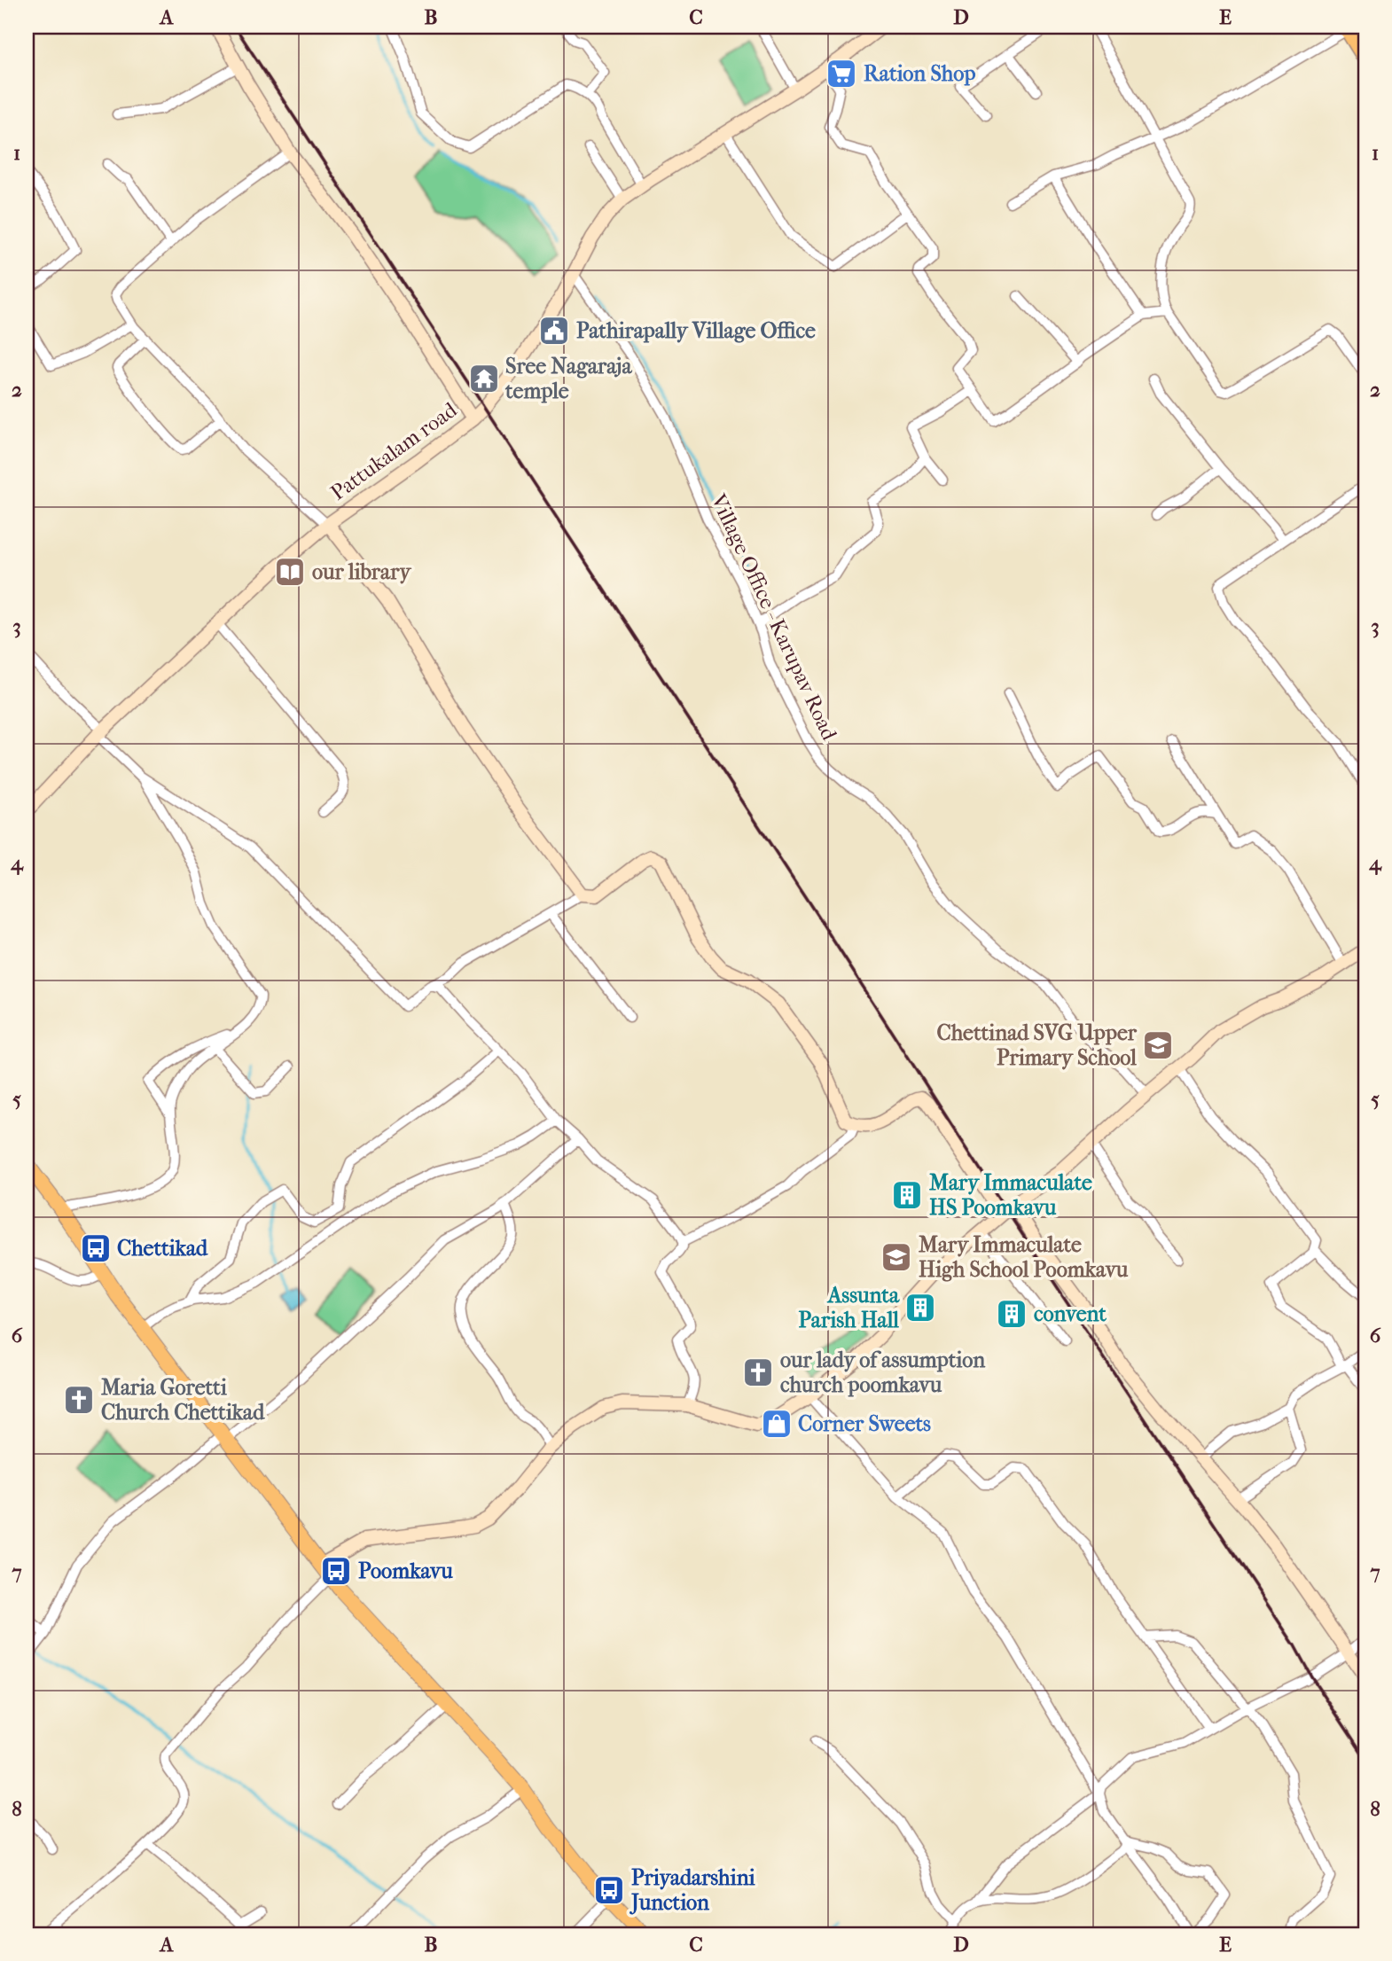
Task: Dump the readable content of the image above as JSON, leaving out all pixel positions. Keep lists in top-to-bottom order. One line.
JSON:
{"streets":{"street":["Pattukalam road","Village Office - Karupav Road"]},"crossings":[["Pattukalam road","Village Office - Karupav Road"]],"places":{"supermarket":["Ration Shop"],"public building":["Pathirapally Village Office"],"temple":["Sree Nagaraja temple"],"library":["our library"],"school or university":["Chettinad SVG Upper Primary School","Mary Immaculate High School Poomkavu"],"building":["Mary Immaculate HS Poomkavu","Assunta Parish Hall","convent"],"bus stop":["Chettikad","Poomkavu","Priyadarshini Junction"],"church":["our lady of assumption church poomkavu","Maria Goretti Church Chettikad"],"shop":["Corner Sweets"]},"grid":{"columns":["A","B","C","D","E"],"rows":["1","2","3","4","5","6","7","8"]}}
